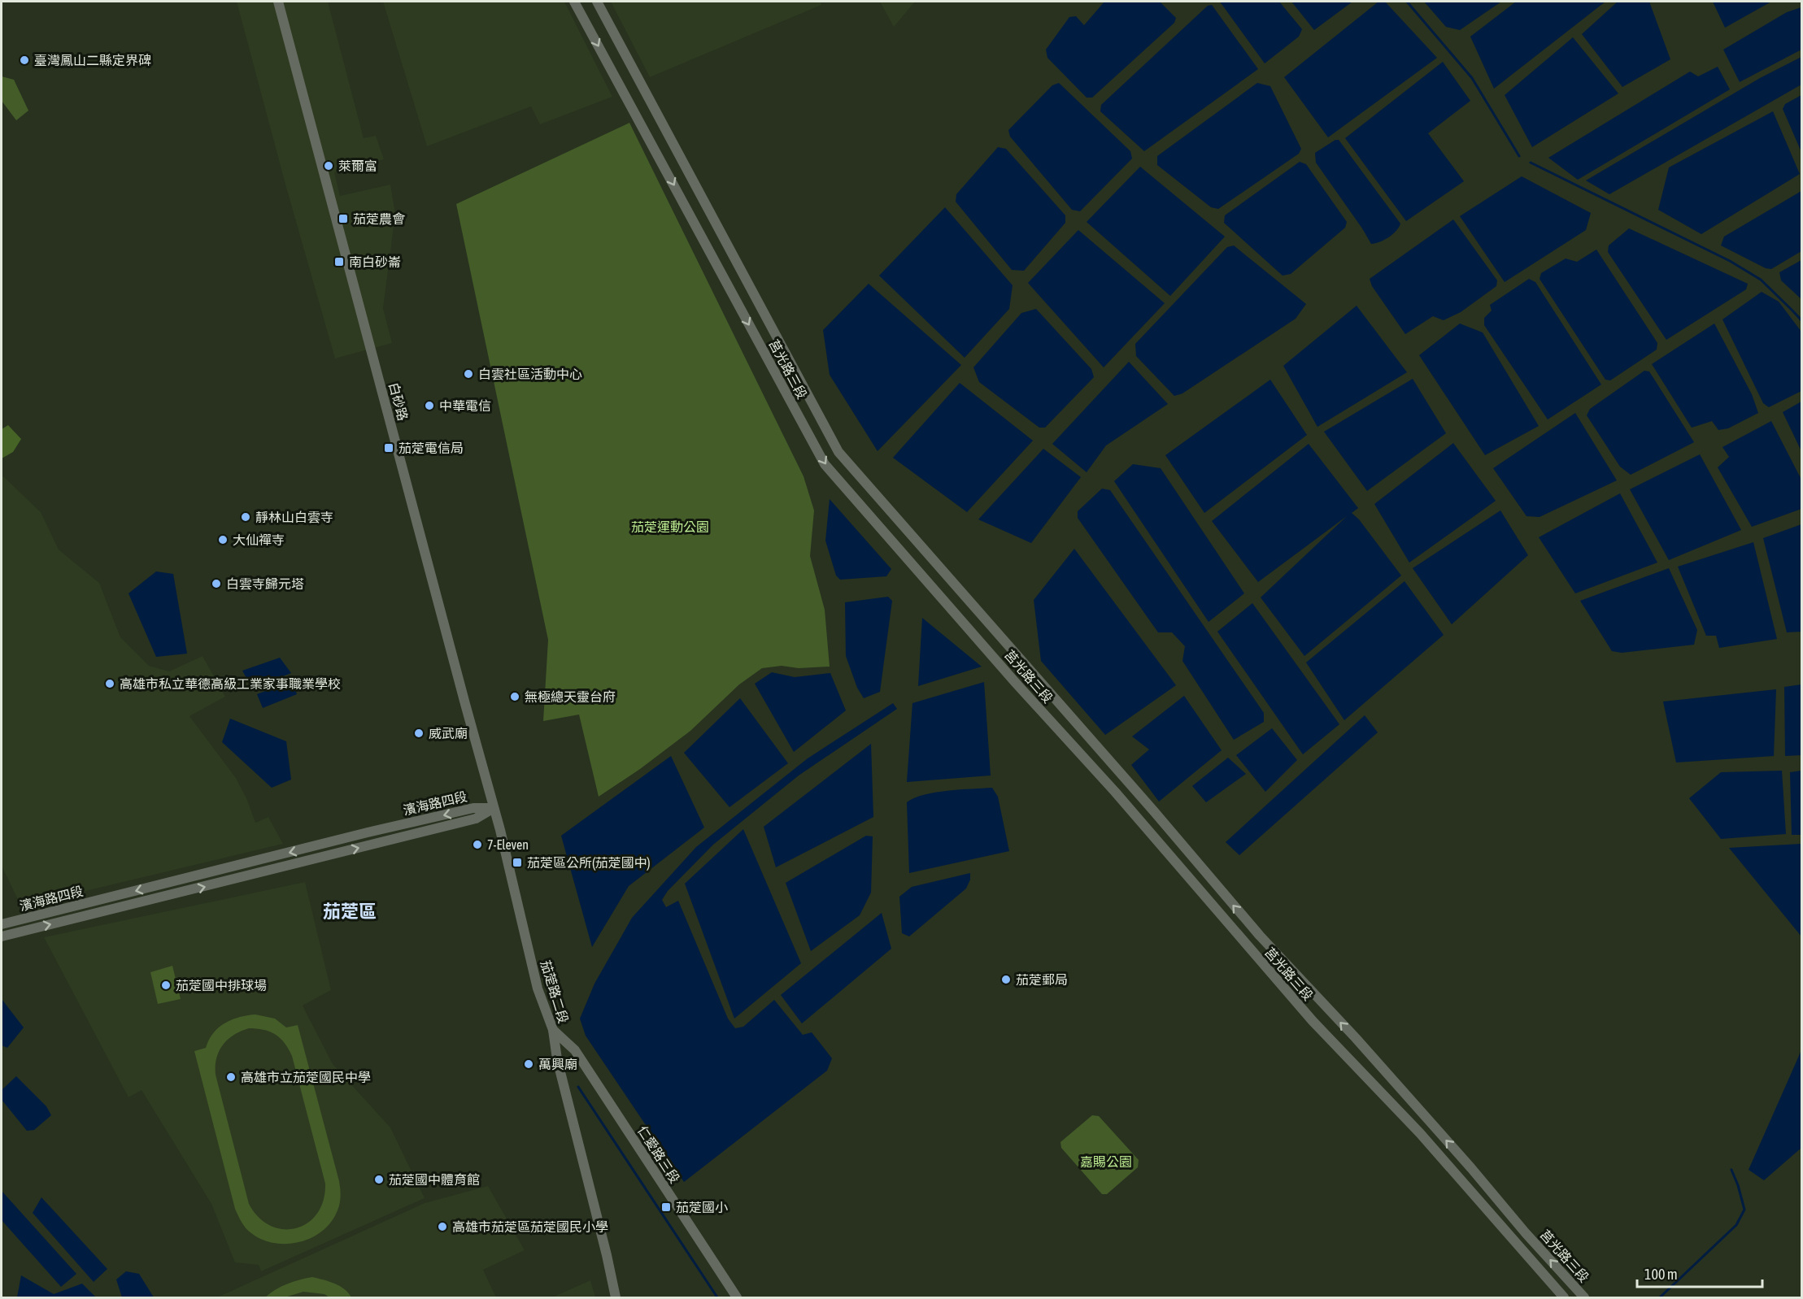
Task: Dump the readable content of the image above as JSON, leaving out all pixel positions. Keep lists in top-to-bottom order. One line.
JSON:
{"streets":{"street":["莒光路三段","白砂路","濱海路四段","茄萣路二段","仁愛路三段"]},"crossings":[["白砂路","濱海路四段"],["白砂路","茄萣路二段"],["濱海路四段","茄萣路二段"],["茄萣路二段","仁愛路三段"]],"districts":["茄萣區"],"parks":["茄萣運動公園","嘉賜公園"],"places":{"other":["臺灣鳳山二縣定界碑","萊爾富","白雲社區活動中心","中華電信","靜林山白雲寺","大仙禪寺","白雲寺歸元塔","高雄市私立華德高級工業家事職業學校","無極總天靈台府","威武廟","7-Eleven","茄萣郵局","茄萣國中排球場","萬興廟","高雄市立茄萣國民中學","茄萣國中體育館","高雄市茄萣區茄萣國民小學"],"transit":["茄萣農會","南白砂崙","茄萣電信局","茄萣區公所(茄萣國中)","茄萣國小"]},"scale_bar":"100 m"}
